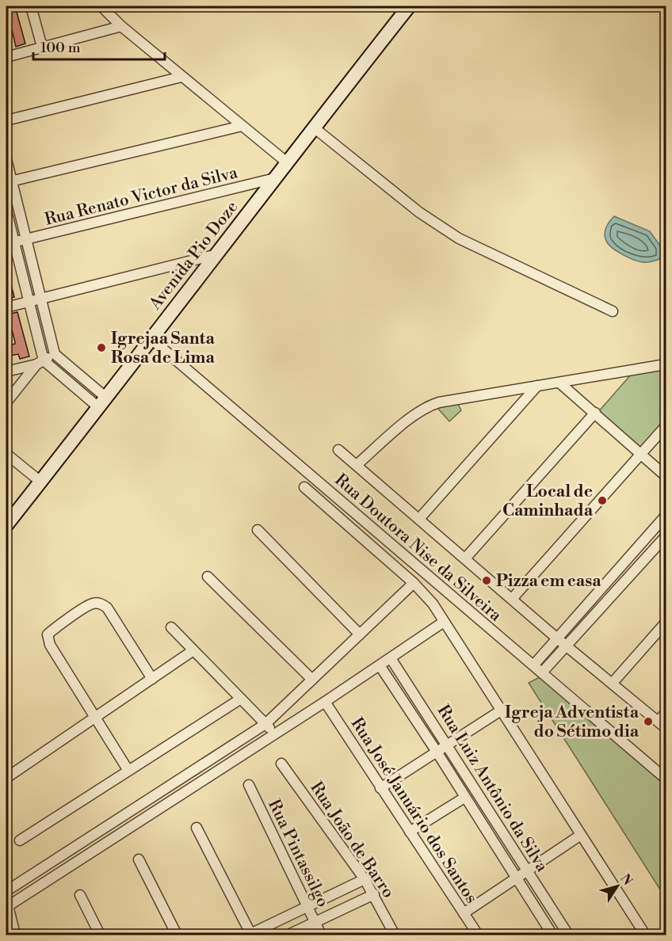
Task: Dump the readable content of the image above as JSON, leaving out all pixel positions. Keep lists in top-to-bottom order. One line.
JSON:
{"streets":{"street":["Rua Renato Victor da Silva","Avenida Pio Doze","Rua Doutora Nise da Silveira","Rua Luiz Antônio da Silva","Rua José Januário dos Santos","Rua João de Barro","Rua Pintassilgo"]},"crossings":[["Rua Renato Victor da Silva","Avenida Pio Doze"],["Avenida Pio Doze","Rua Doutora Nise da Silveira"]],"places":["Igrejaa Santa Rosa de Lima","Local de Caminhada","Pizza em casa","Igreja Adventista do Sétimo dia"],"scale_bar":"100 m","north":"top right"}
